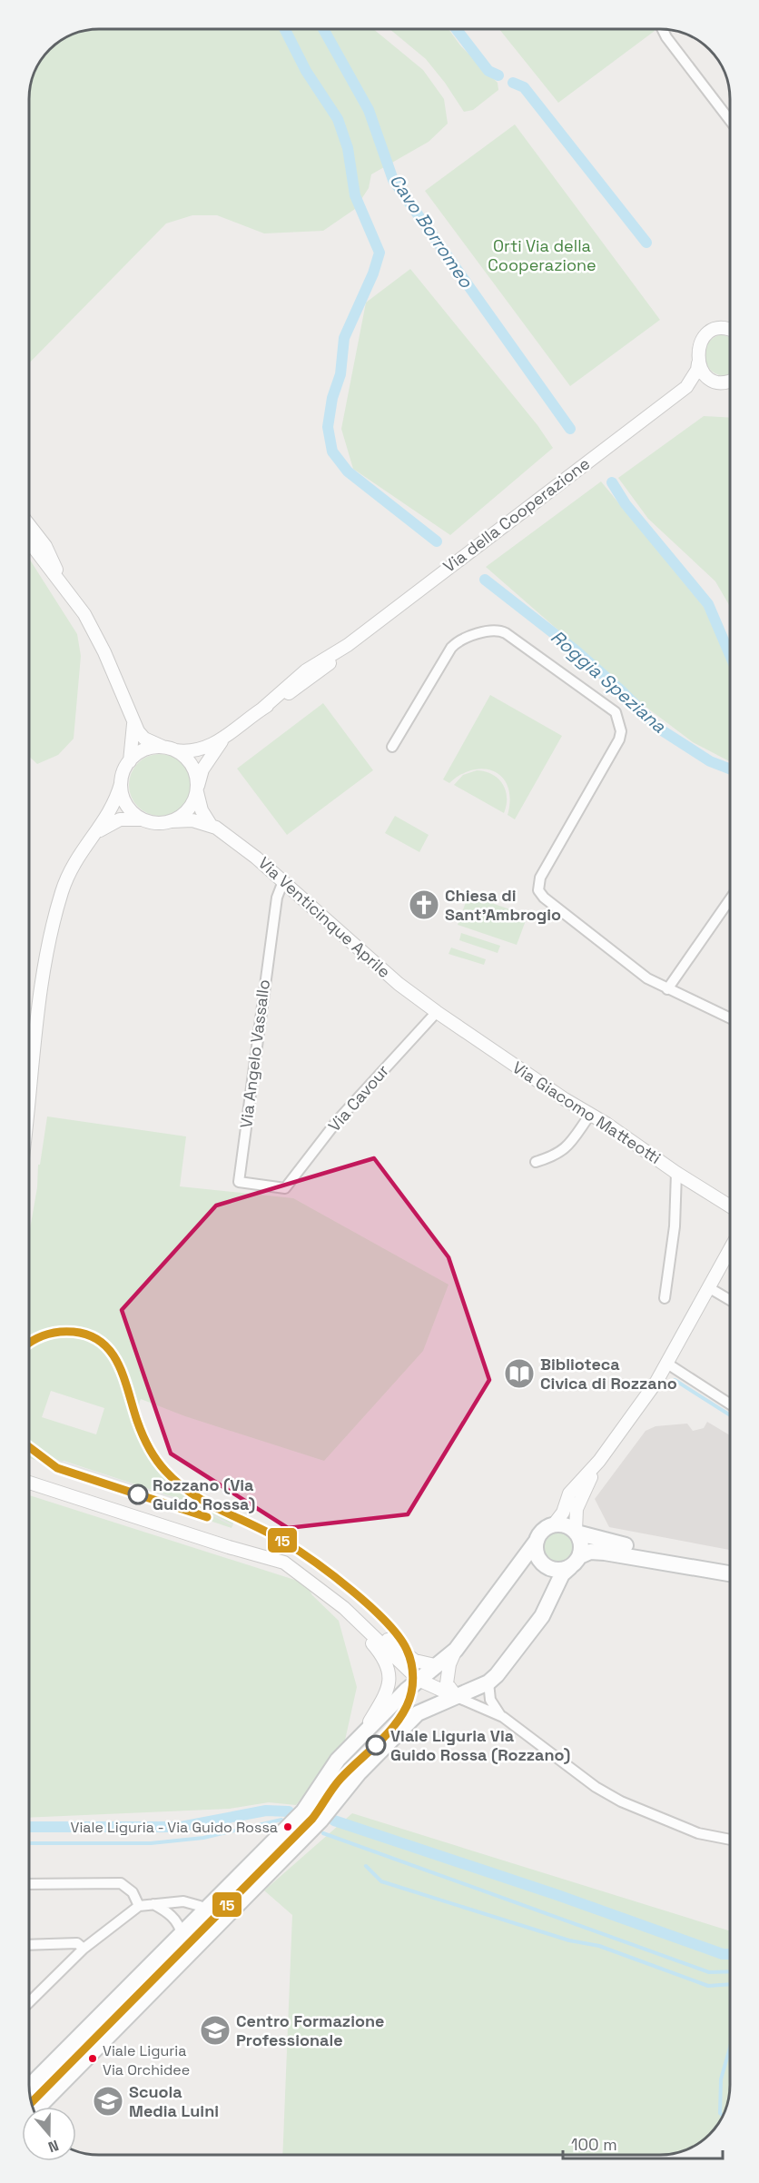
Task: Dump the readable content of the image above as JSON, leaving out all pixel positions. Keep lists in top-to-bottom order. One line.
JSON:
{"streets":{"street":["Via della Cooperazione","Via Venticinque Aprile","Via Angelo Vassallo","Via Cavour","Via Giacomo Matteotti"]},"crossings":[["Via della Cooperazione","Via Venticinque Aprile"],["Via Venticinque Aprile","Via Angelo Vassallo"],["Via Venticinque Aprile","Via Cavour"],["Via Venticinque Aprile","Via Giacomo Matteotti"],["Via Angelo Vassallo","Via Cavour"],["Via Cavour","Via Giacomo Matteotti"]],"water":["Cavo Borromeo","Roggia Speziana"],"parks":["Orti Via della Cooperazione"],"places":{"church":["Chiesa di Sant'Ambrogio"],"library":["Biblioteca Civica di Rozzano"],"other":["Rozzano (Via Guido Rossa)","Viale Liguria Via Guido Rossa (Rozzano)","Viale Liguria - Via Guido Rossa","Viale Liguria Via Orchidee"],"school or university":["Centro Formazione Professionale","Scuola Media Luini"]},"lines":["transit line 15"],"scale_bar":"100 m","north":"bottom"}
